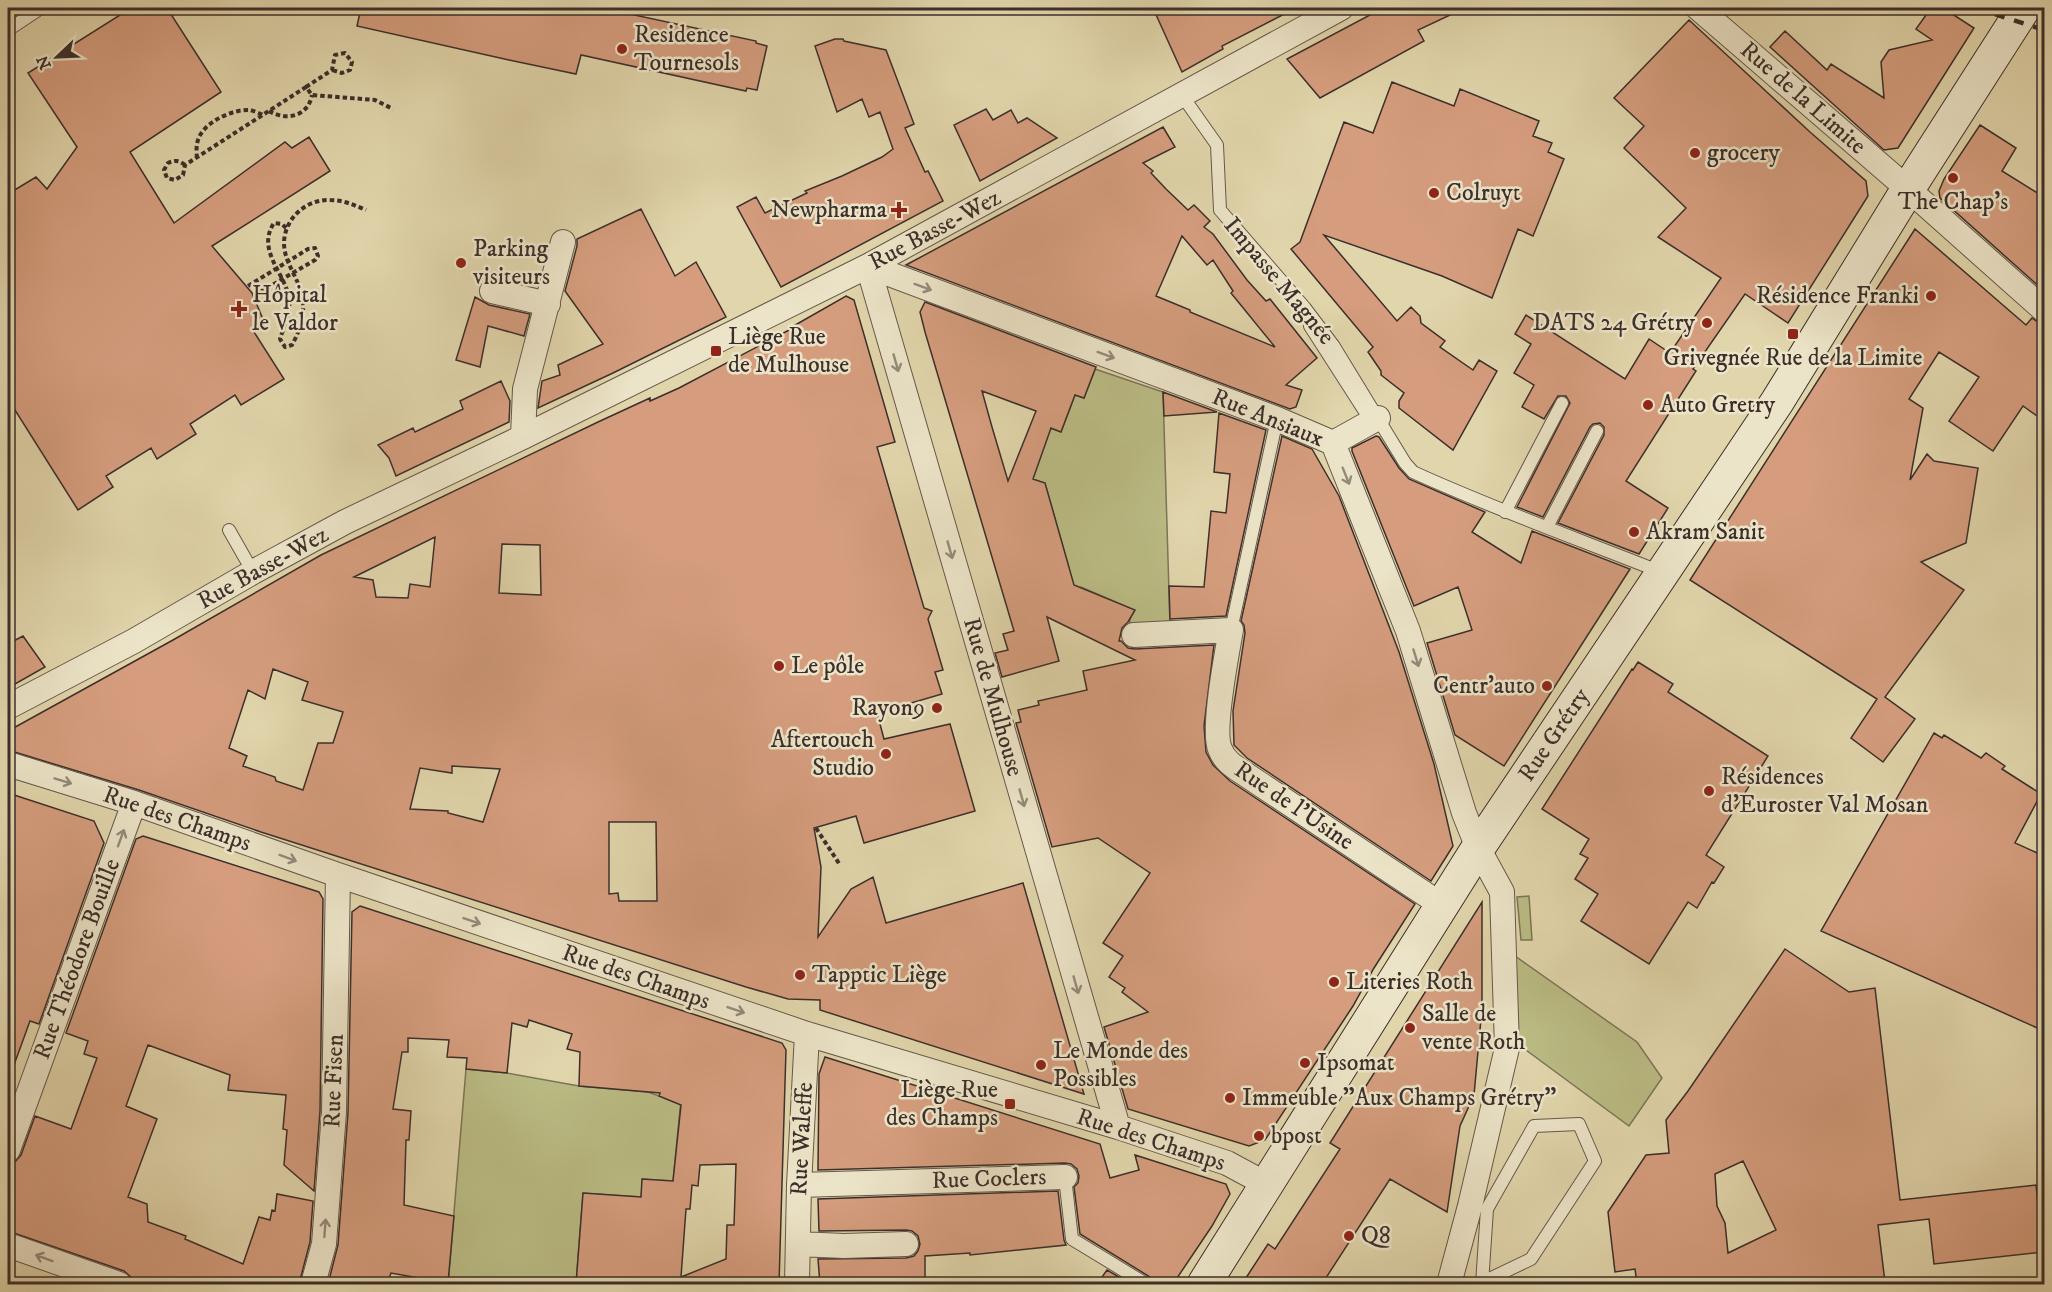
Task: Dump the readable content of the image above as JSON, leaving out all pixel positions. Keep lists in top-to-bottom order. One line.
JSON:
{"streets":{"street":["Rue de la Limite","Rue Basse-Wez","Rue Ansiaux","Rue de Mulhouse","Rue Grétry","Rue de l'Usine","Rue des Champs","Rue Théodore Bouille","Rue Fisen","Rue Waleffe","Rue Coclers"],"lane":["Impasse Magnée"]},"crossings":[["Rue de la Limite","Rue Grétry"],["Rue Basse-Wez","Impasse Magnée"],["Rue Basse-Wez","Rue Ansiaux"],["Rue Basse-Wez","Rue de Mulhouse"],["Rue Ansiaux","Rue de Mulhouse"],["Rue Ansiaux","Rue Grétry"],["Rue Ansiaux","Rue de l'Usine"],["Rue de Mulhouse","Rue des Champs"],["Rue Grétry","Rue de l'Usine"],["Rue Grétry","Rue des Champs"],["Rue des Champs","Rue Théodore Bouille"],["Rue des Champs","Rue Fisen"],["Rue des Champs","Rue Waleffe"],["Rue Waleffe","Rue Coclers"]],"one_way":["Rue Ansiaux","Rue de Mulhouse","Rue des Champs","Rue Théodore Bouille","Rue Fisen"],"places":{"other":["Residence Tournesols","grocery","The Chap's","Colruyt","Parking visiteurs","Résidence Franki","DATS 24 Grétry","Auto Gretry","Akram Sanit","Le pôle","Centr'auto","Rayon9","Aftertouch Studio","Résidences d'Euroster Val Mosan","Tapptic Liège","Literies Roth","Salle de vente Roth","Ipsomat","Le Monde des Possibles","Immeuble \"Aux Champs Grétry\"","bpost","Q8"],"health":["Newpharma","Hôpital le Valdor"],"transit":["Grivegnée Rue de la Limite","Liège Rue de Mulhouse","Liège Rue des Champs"]},"north":"bottom left"}
